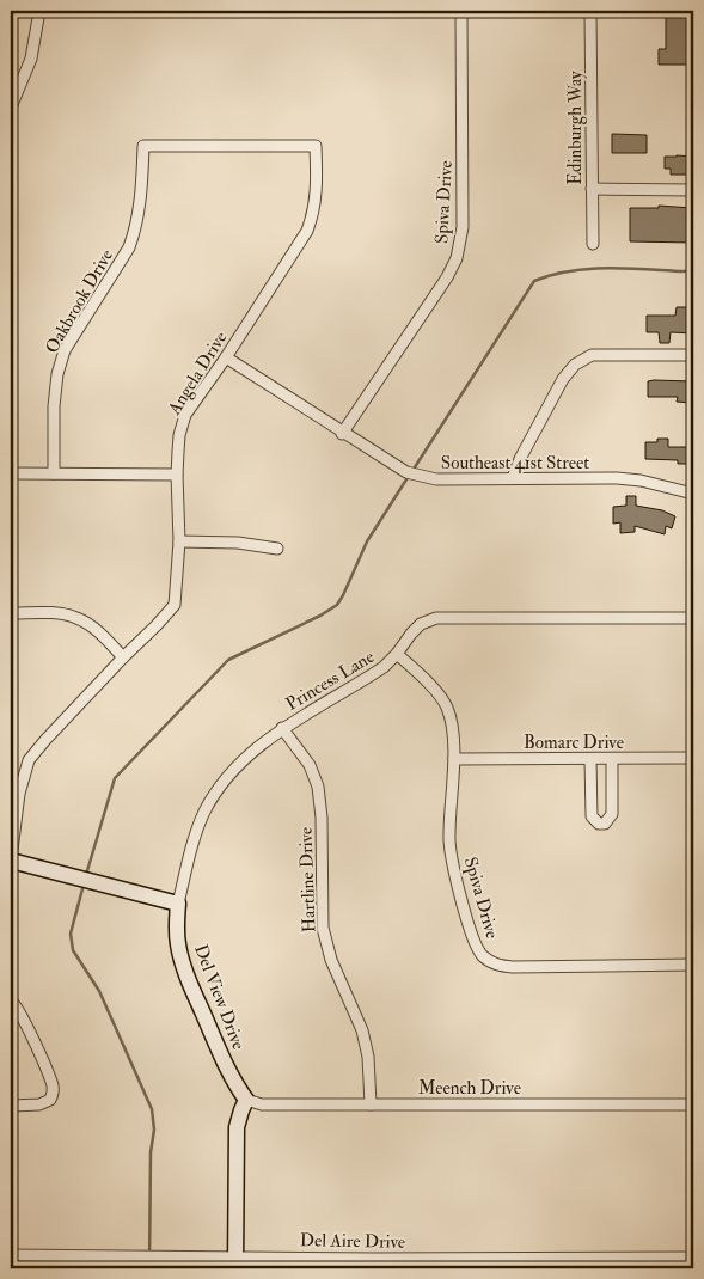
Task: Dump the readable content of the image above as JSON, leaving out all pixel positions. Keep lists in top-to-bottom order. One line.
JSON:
{"streets":{"street":["Edinburgh Way","Spiva Drive","Oakbrook Drive","Angela Drive","Southeast 41st Street","Princess Lane","Bomarc Drive","Hartline Drive","Del View Drive","Meench Drive","Del Aire Drive"]},"crossings":[["Spiva Drive","Southeast 41st Street"],["Spiva Drive","Princess Lane"],["Spiva Drive","Bomarc Drive"],["Oakbrook Drive","Angela Drive"],["Angela Drive","Southeast 41st Street"],["Princess Lane","Hartline Drive"],["Princess Lane","Del View Drive"],["Hartline Drive","Meench Drive"],["Del View Drive","Meench Drive"]]}
